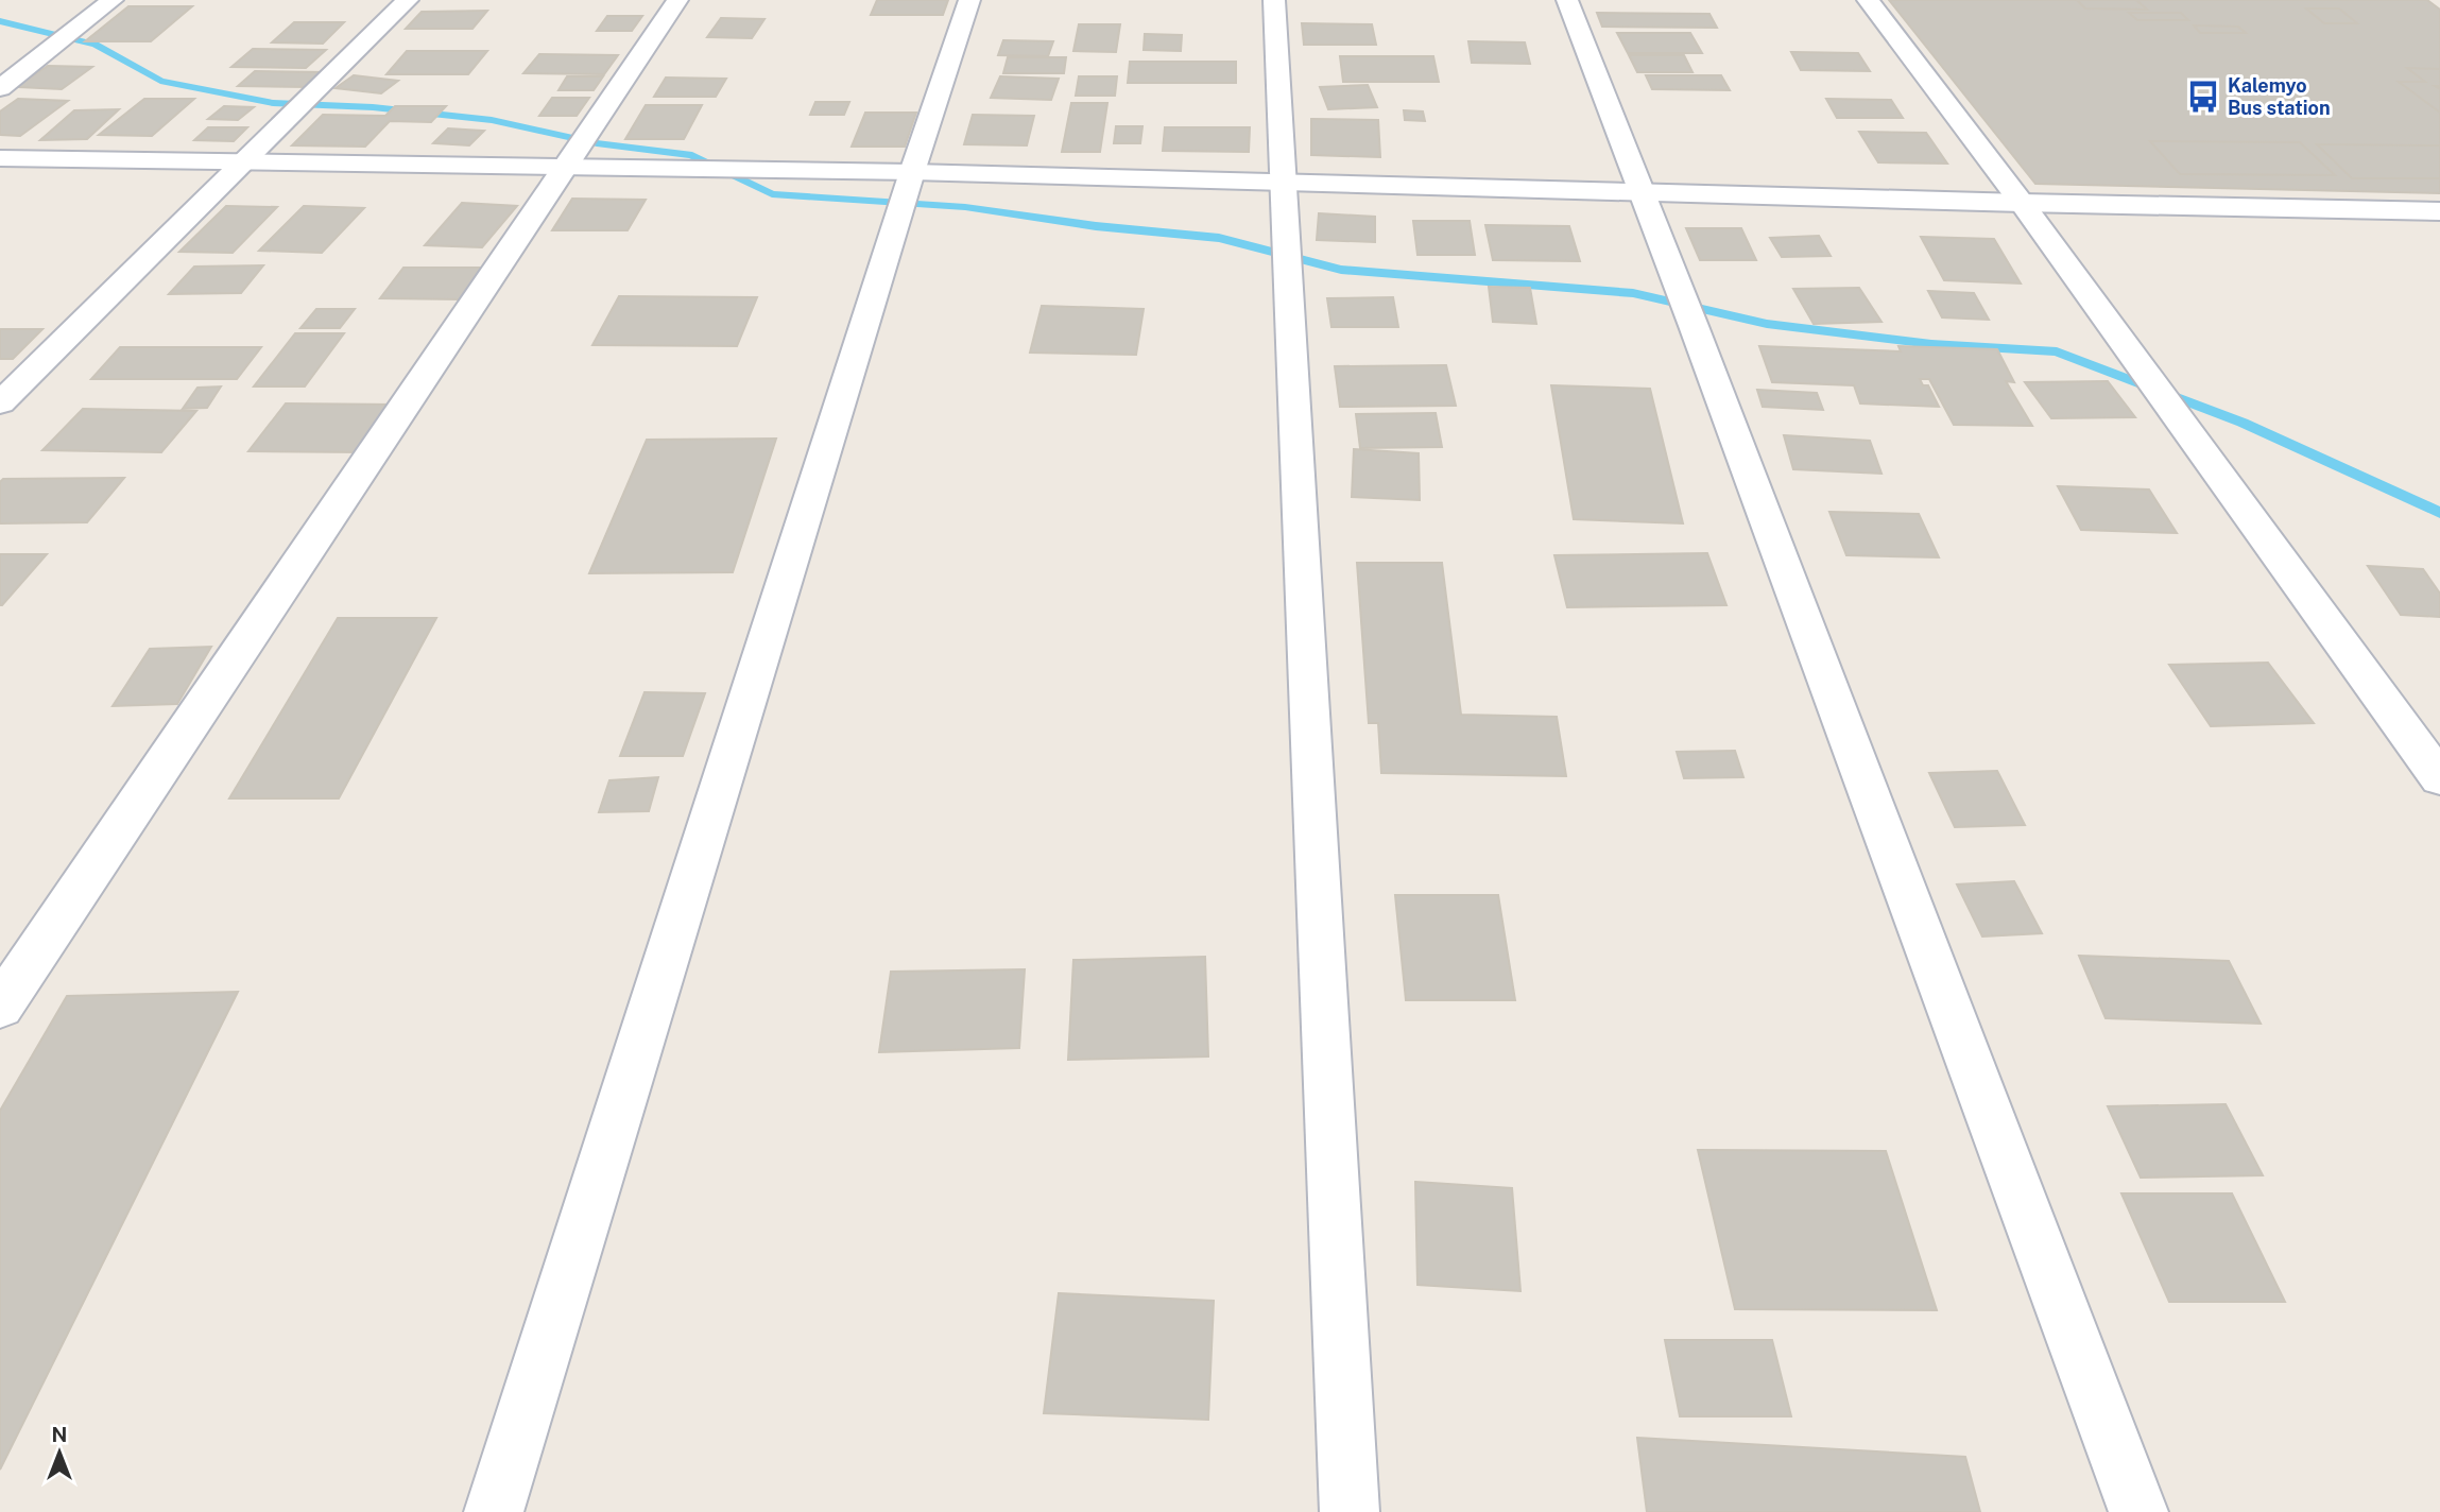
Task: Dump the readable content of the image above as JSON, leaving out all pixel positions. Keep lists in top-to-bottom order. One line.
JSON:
{"places":{"bus stop":["Kalemyo Bus station"]},"north":"top"}
